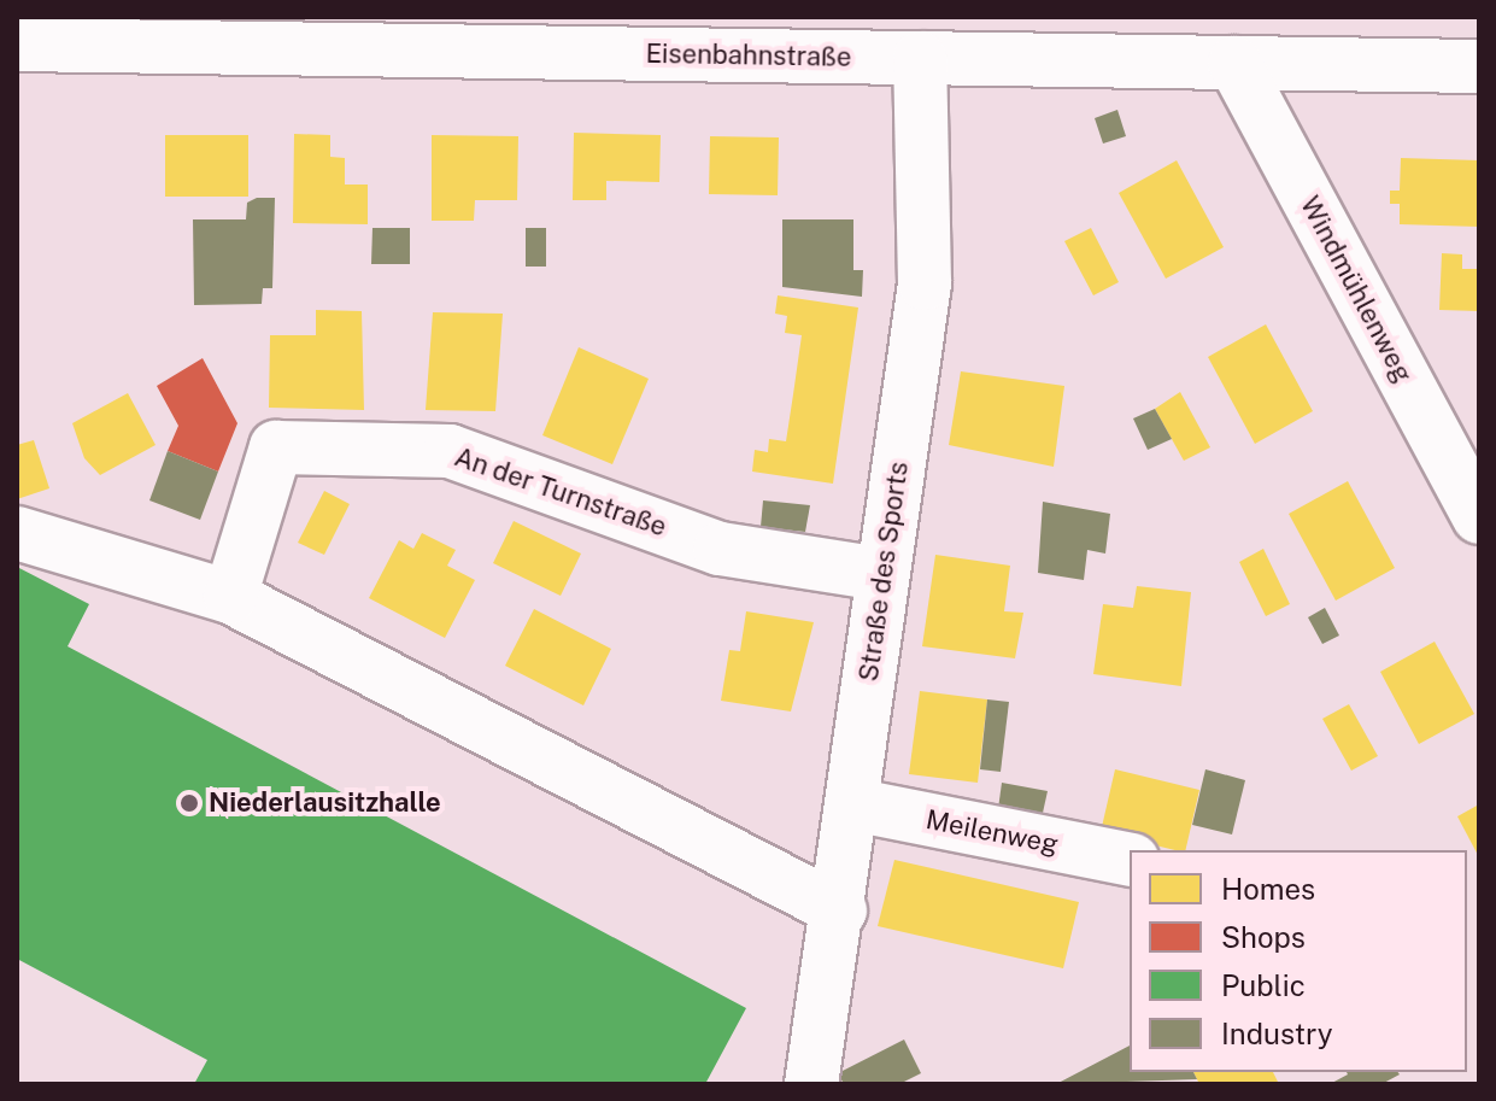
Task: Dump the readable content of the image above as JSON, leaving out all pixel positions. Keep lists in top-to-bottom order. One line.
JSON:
{"streets":{"street":["Eisenbahnstraße","Windmühlenweg","An der Turnstraße","Straße des Sports","Meilenweg"]},"crossings":[["Eisenbahnstraße","Windmühlenweg"],["Eisenbahnstraße","Straße des Sports"],["An der Turnstraße","Straße des Sports"],["Straße des Sports","Meilenweg"]],"places":["Niederlausitzhalle"],"legend":["Homes","Shops","Public","Industry"]}
